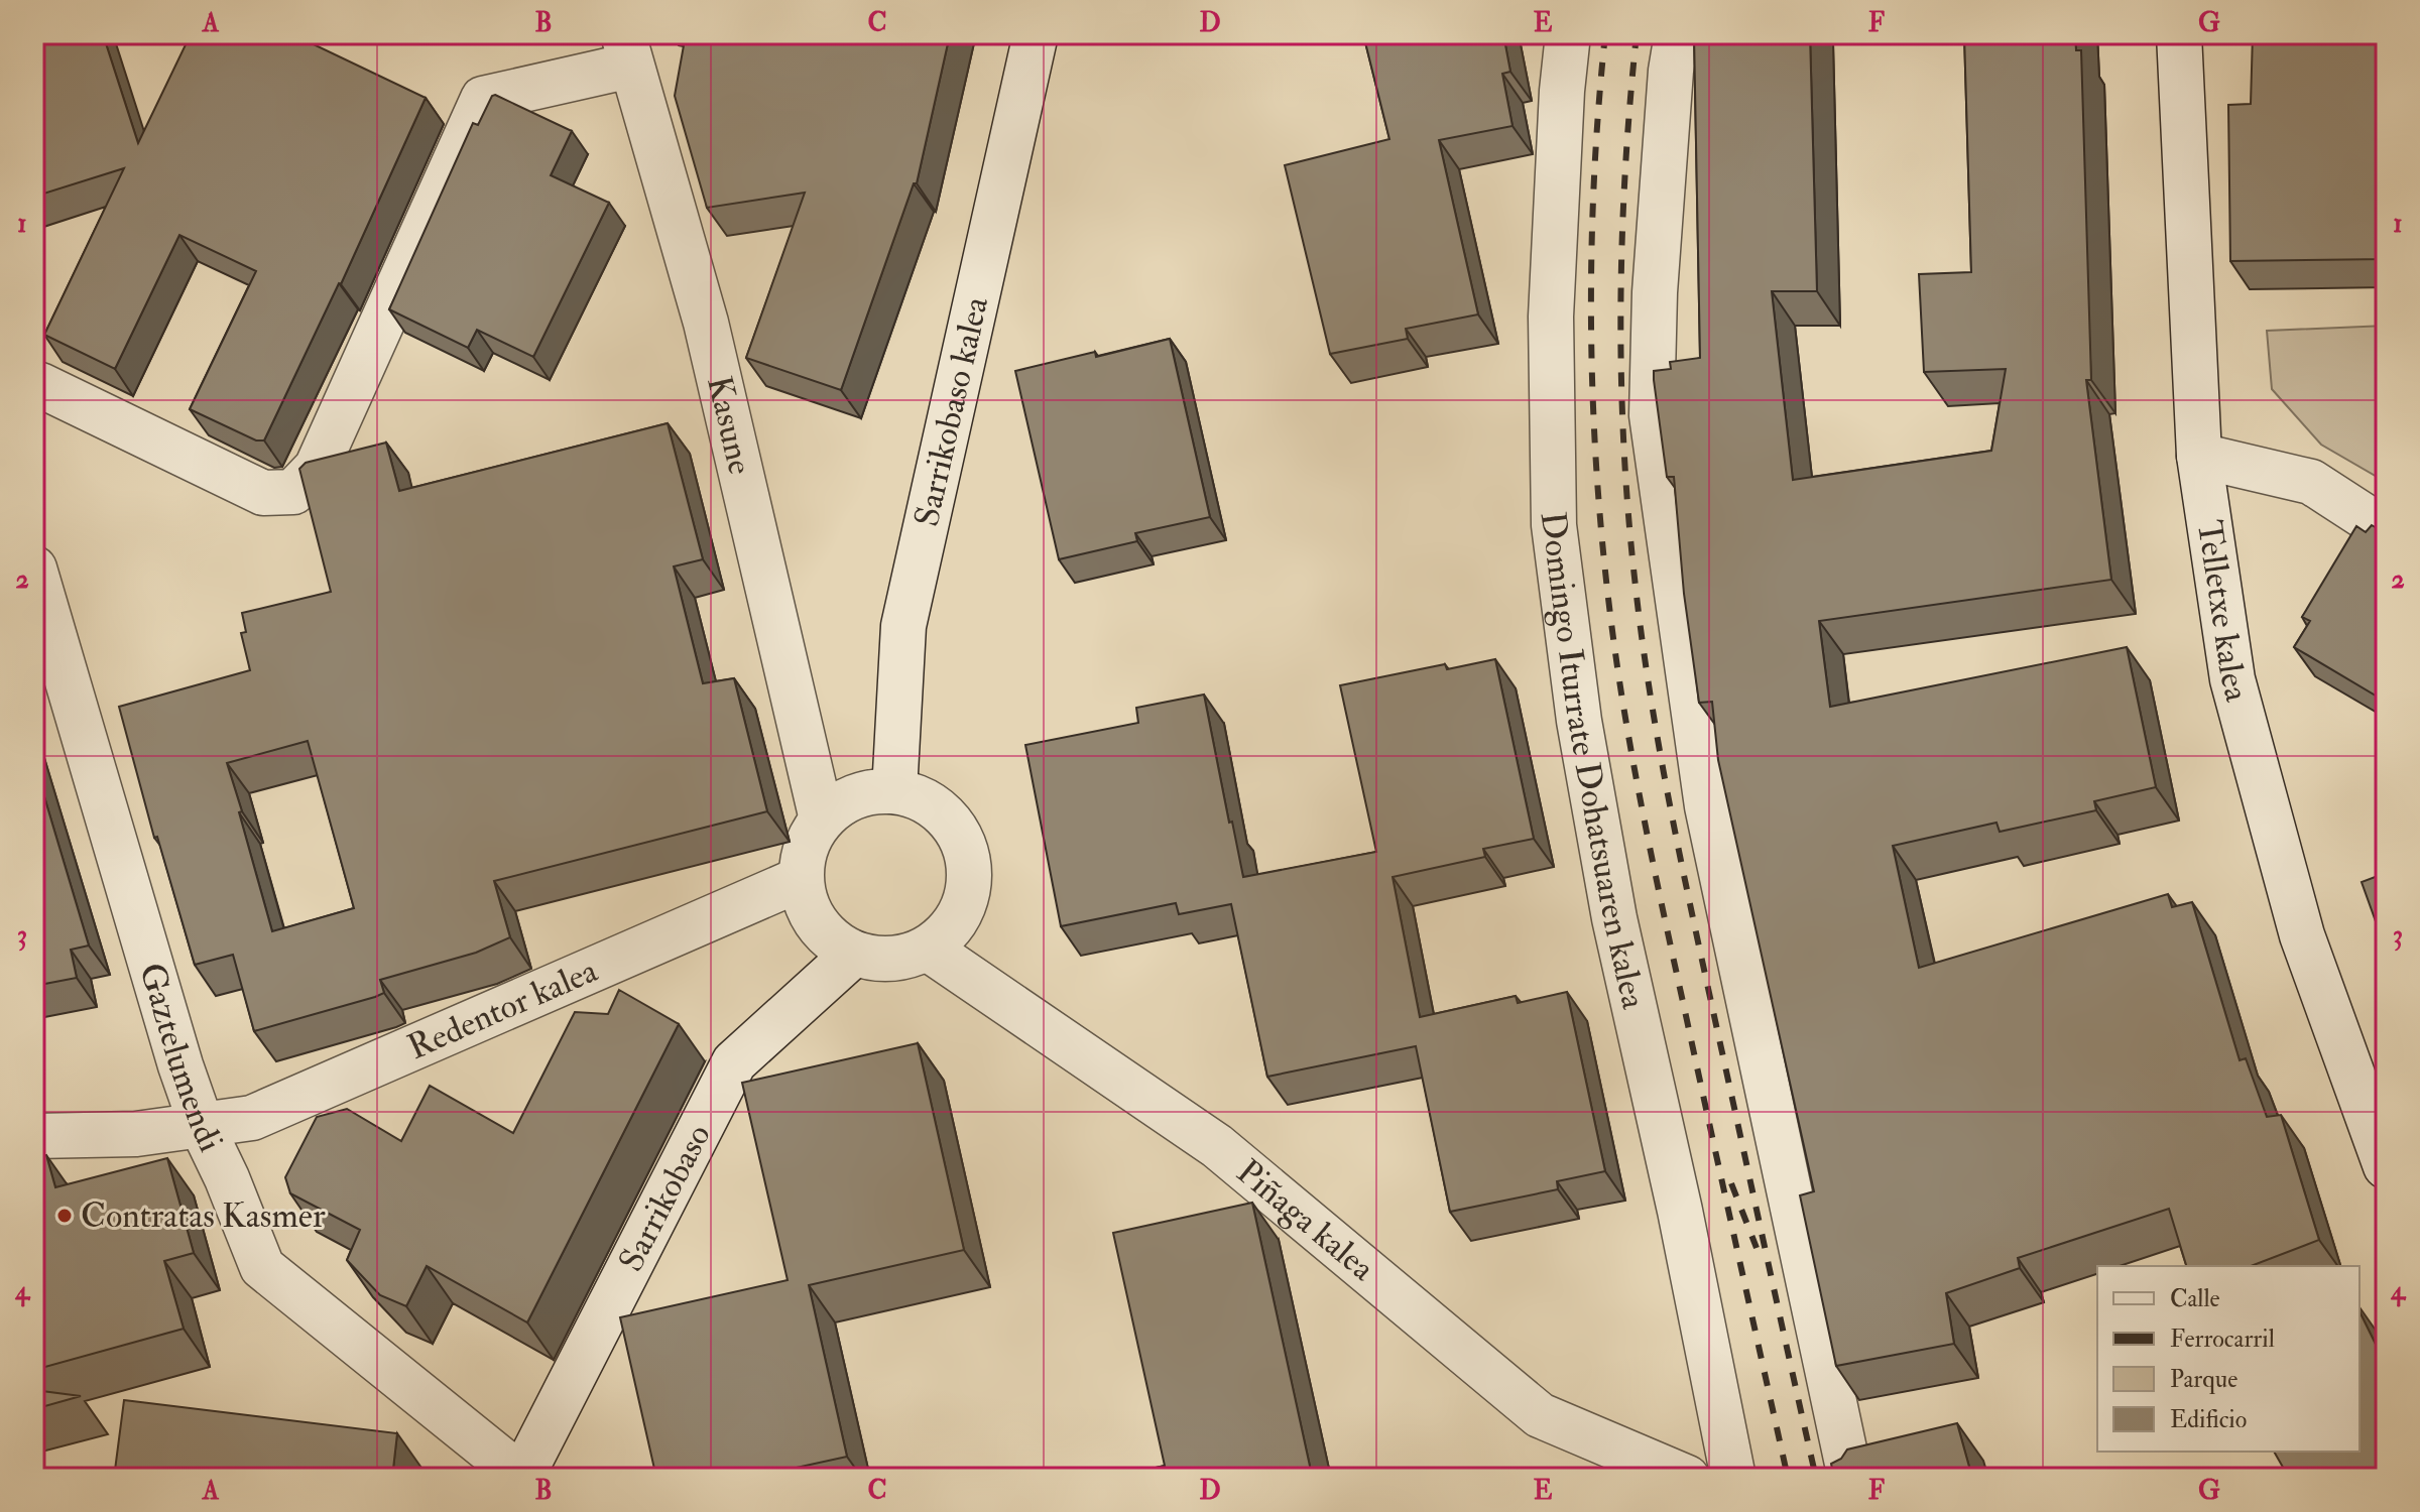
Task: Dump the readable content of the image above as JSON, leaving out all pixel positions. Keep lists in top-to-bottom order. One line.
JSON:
{"streets":{"street":["Sarrikobaso kalea","Kasune","Telletxe kalea","Domingo Iturrate Dohatsuaren kalea","Redentor kalea","Gaztelumendi","Sarrikobaso","Piñaga kalea"]},"crossings":[["Sarrikobaso kalea","Kasune"],["Sarrikobaso kalea","Redentor kalea"],["Sarrikobaso kalea","Sarrikobaso"],["Sarrikobaso kalea","Piñaga kalea"],["Kasune","Redentor kalea"],["Kasune","Sarrikobaso"],["Kasune","Piñaga kalea"],["Redentor kalea","Gaztelumendi"],["Redentor kalea","Sarrikobaso"],["Redentor kalea","Piñaga kalea"],["Gaztelumendi","Sarrikobaso"],["Sarrikobaso","Piñaga kalea"]],"places":["Contratas Kasmer"],"legend":["Calle","Ferrocarril","Parque","Edificio"],"grid":{"columns":["A","B","C","D","E","F","G"],"rows":["1","2","3","4"]}}
